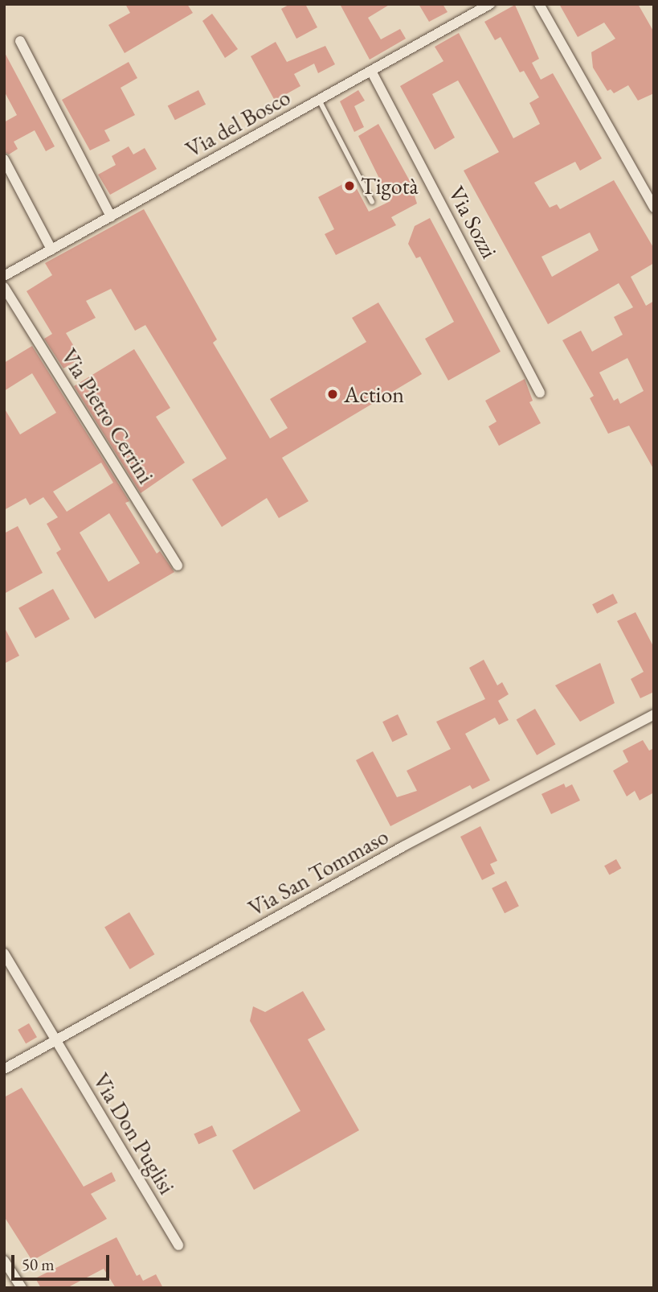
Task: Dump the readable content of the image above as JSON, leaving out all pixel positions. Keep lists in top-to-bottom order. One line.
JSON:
{"streets":{"street":["Via del Bosco","Via Sozzi","Via Pietro Cerrini","Via San Tommaso","Via Don Puglisi"]},"crossings":[["Via del Bosco","Via Sozzi"],["Via San Tommaso","Via Don Puglisi"]],"places":["Tigotà","Action"],"scale_bar":"50 m"}
